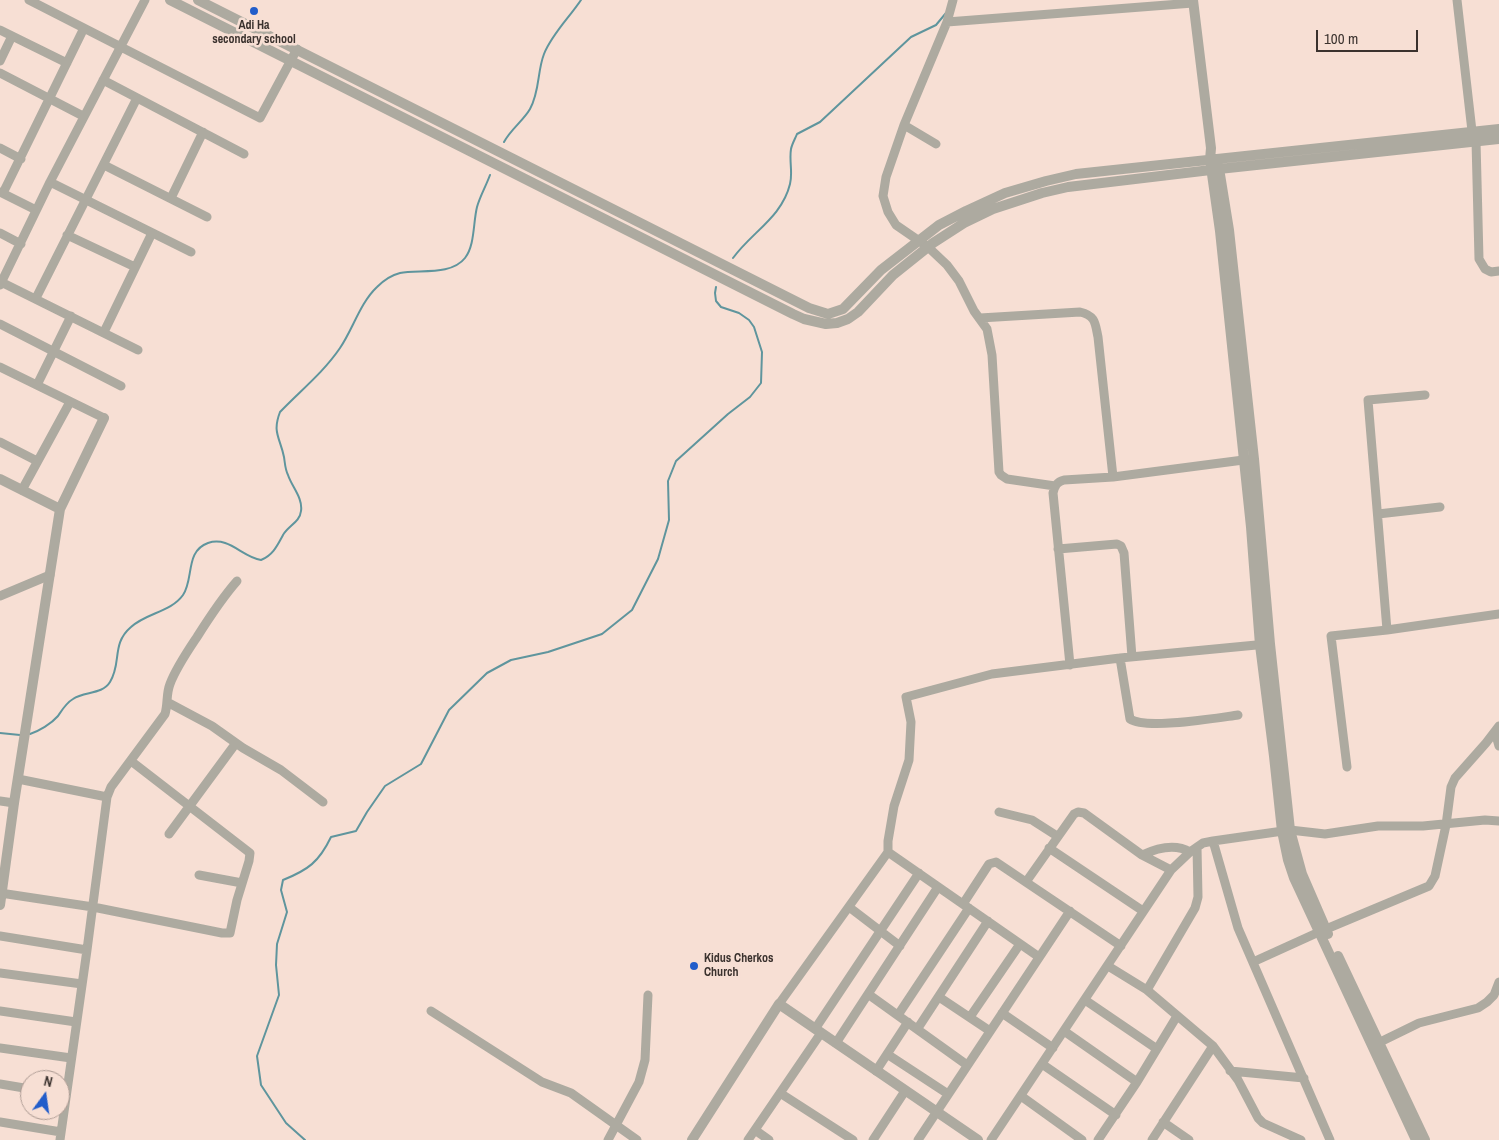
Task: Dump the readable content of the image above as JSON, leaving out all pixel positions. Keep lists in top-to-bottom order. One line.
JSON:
{"places":["Adi Ha secondary school","Kidus Cherkos Church"],"scale_bar":"100 m","north":"top"}
